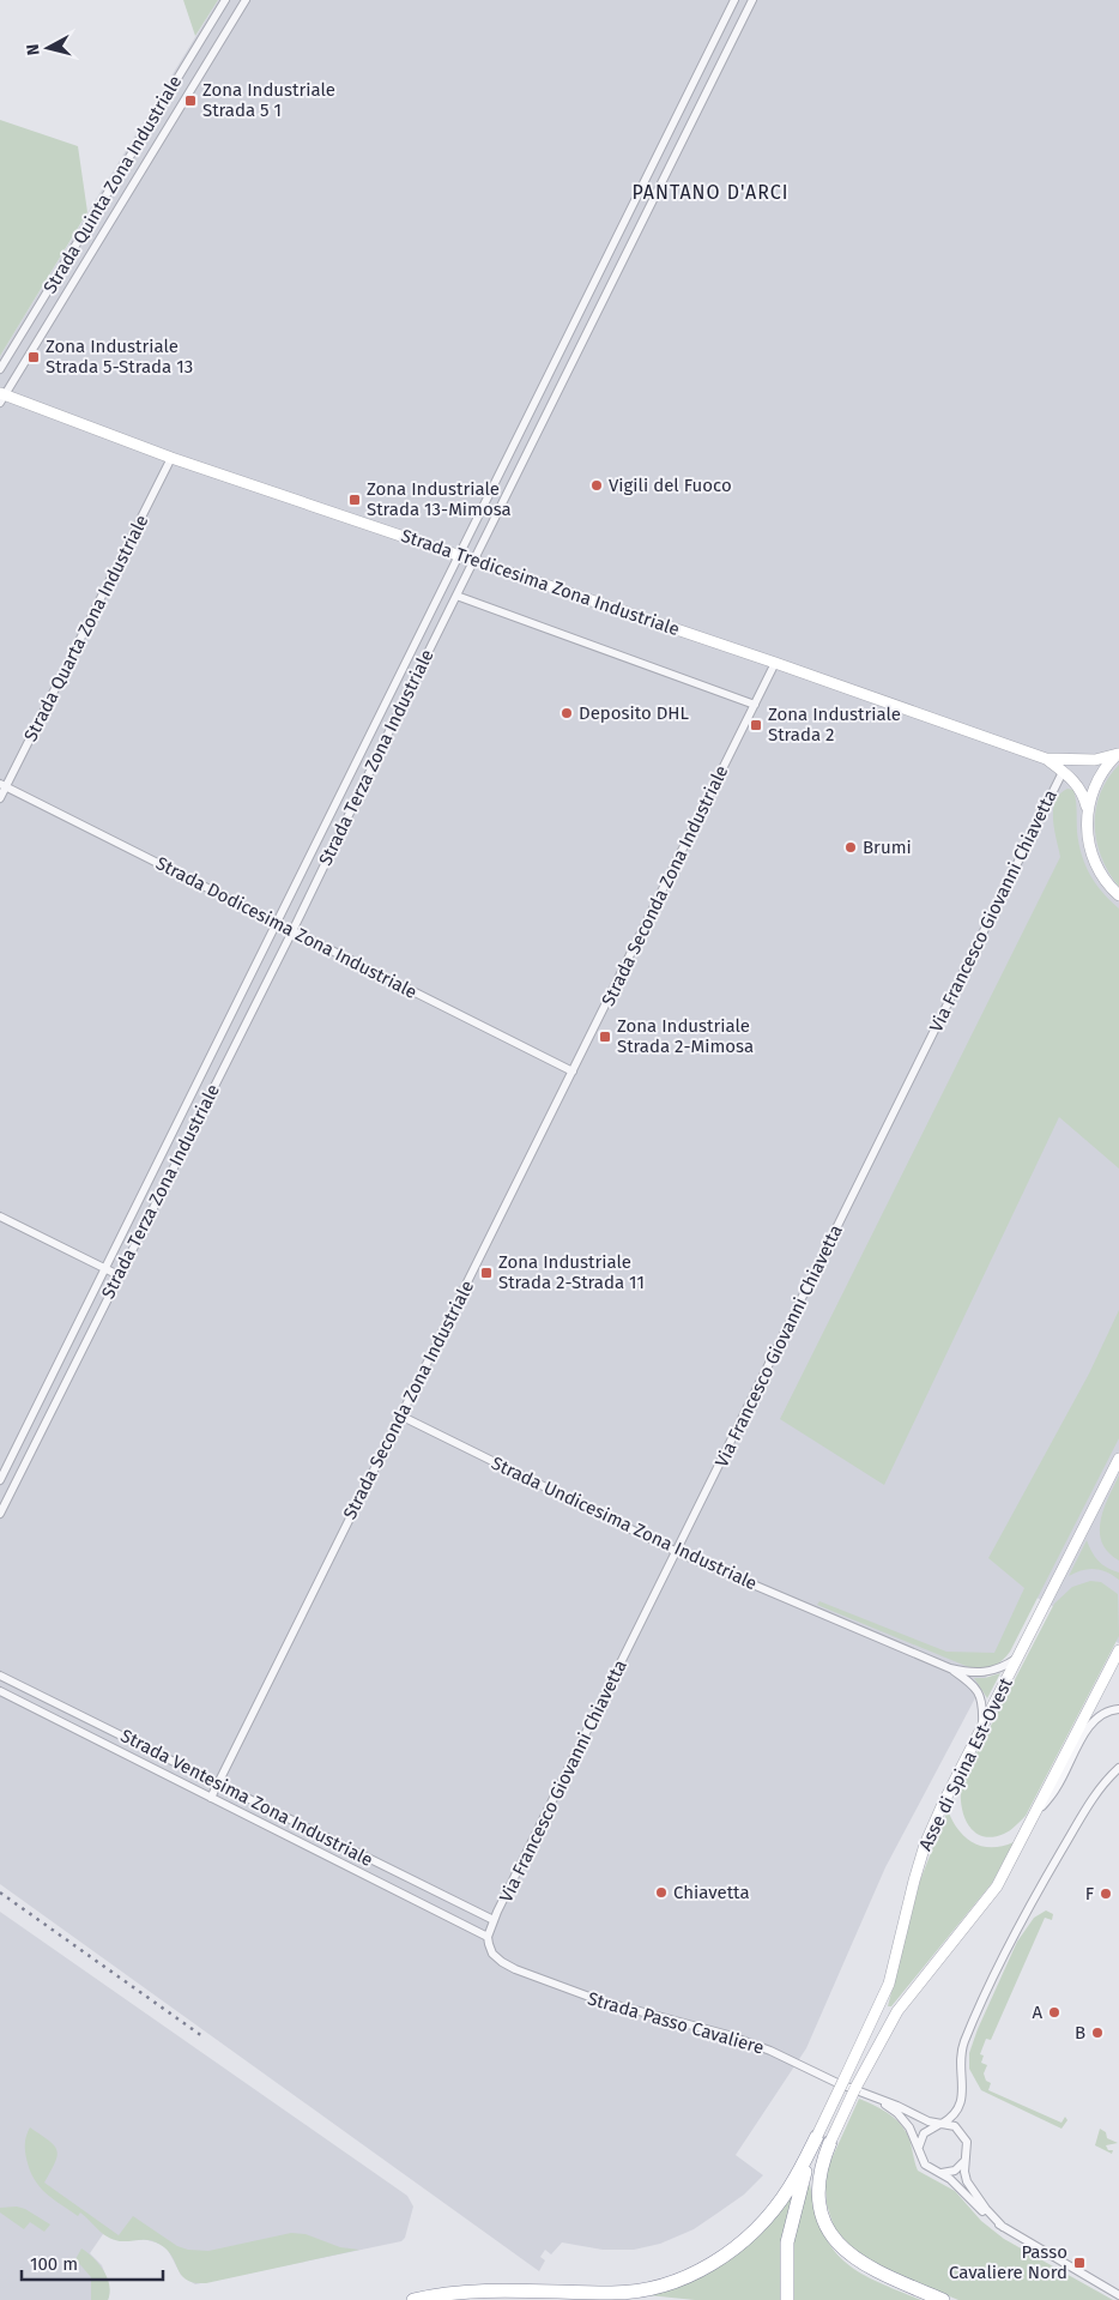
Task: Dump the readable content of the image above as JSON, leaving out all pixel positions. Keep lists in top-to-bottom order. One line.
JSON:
{"streets":{"main road":["Strada Tredicesima Zona Industriale","Asse di Spina Est-Ovest"],"street":["Strada Quinta Zona Industriale","Strada Quarta Zona Industriale","Strada Terza Zona Industriale","Strada Seconda Zona Industriale","Via Francesco Giovanni Chiavetta","Strada Dodicesima Zona Industriale","Strada Undicesima Zona Industriale","Strada Ventesima Zona Industriale","Strada Passo Cavaliere"]},"crossings":[["Strada Quinta Zona Industriale","Strada Tredicesima Zona Industriale"],["Strada Tredicesima Zona Industriale","Strada Quarta Zona Industriale"],["Strada Tredicesima Zona Industriale","Strada Terza Zona Industriale"],["Strada Tredicesima Zona Industriale","Strada Seconda Zona Industriale"],["Strada Quarta Zona Industriale","Strada Dodicesima Zona Industriale"],["Strada Terza Zona Industriale","Strada Dodicesima Zona Industriale"],["Strada Seconda Zona Industriale","Strada Dodicesima Zona Industriale"],["Strada Seconda Zona Industriale","Strada Undicesima Zona Industriale"],["Strada Seconda Zona Industriale","Strada Ventesima Zona Industriale"],["Via Francesco Giovanni Chiavetta","Strada Undicesima Zona Industriale"],["Via Francesco Giovanni Chiavetta","Strada Ventesima Zona Industriale"],["Via Francesco Giovanni Chiavetta","Strada Passo Cavaliere"],["Strada Ventesima Zona Industriale","Strada Passo Cavaliere"]],"districts":["PANTANO D'ARCI"],"places":{"transit":["Zona Industriale Strada 5 1","Zona Industriale Strada 5-Strada 13","Zona Industriale Strada 13-Mimosa","Zona Industriale Strada 2","Zona Industriale Strada 2-Mimosa","Zona Industriale Strada 2-Strada 11","Passo Cavaliere Nord"],"other":["Vigili del Fuoco","Deposito DHL","Brumi","Chiavetta","F","A","B"]},"scale_bar":"100 m","north":"left"}
